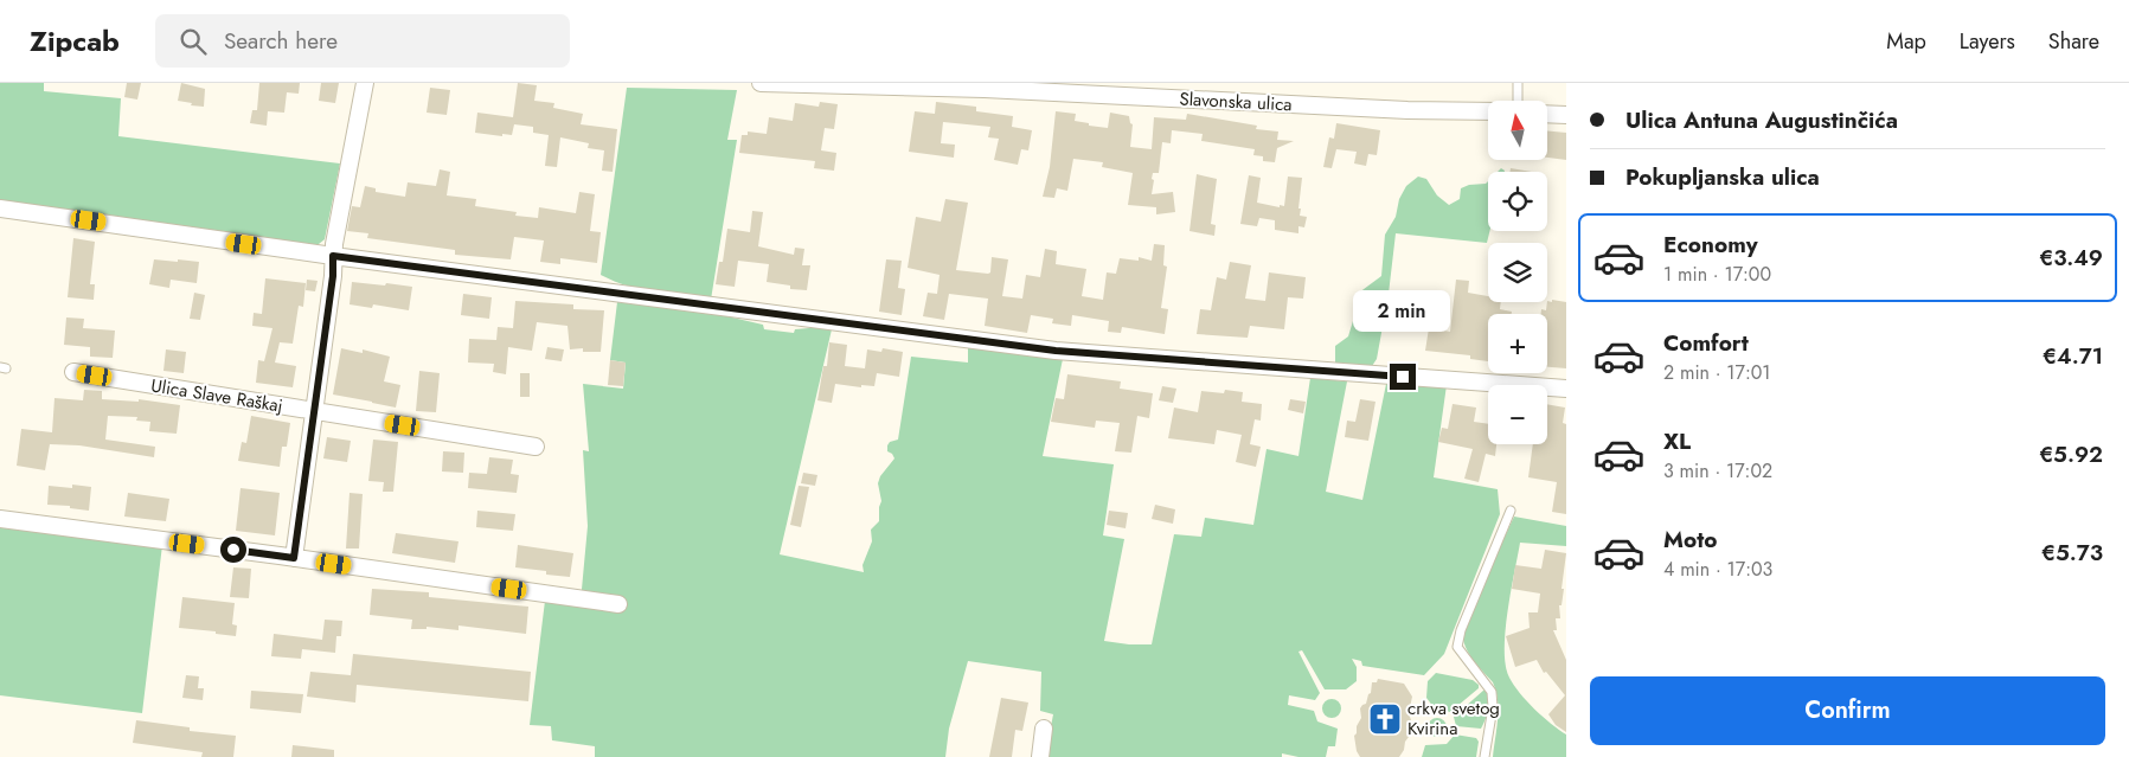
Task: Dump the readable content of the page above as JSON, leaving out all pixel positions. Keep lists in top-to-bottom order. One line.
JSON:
{"streets":{"street":["Slavonska ulica","Ulica Slave Raškaj"]},"places":{"church":["crkva svetog Kvirina"]},"north":"top","page":{"header":"Zipcab","search":"Search here","nav":["Map","Layers","Share"],"banner":["Ulica Antuna Augustinčića","Pokupljanska ulica"],"map_buttons":["+","−"],"list":[{"name":"Economy","note":"1 min · 17:00","value":"€3.49"},{"name":"Comfort","note":"2 min · 17:01","value":"€4.71"},{"name":"XL","note":"3 min · 17:02","value":"€5.92"},{"name":"Moto","note":"4 min · 17:03","value":"€5.73"}],"bubble":"2 min","buttons":"Confirm"}}
